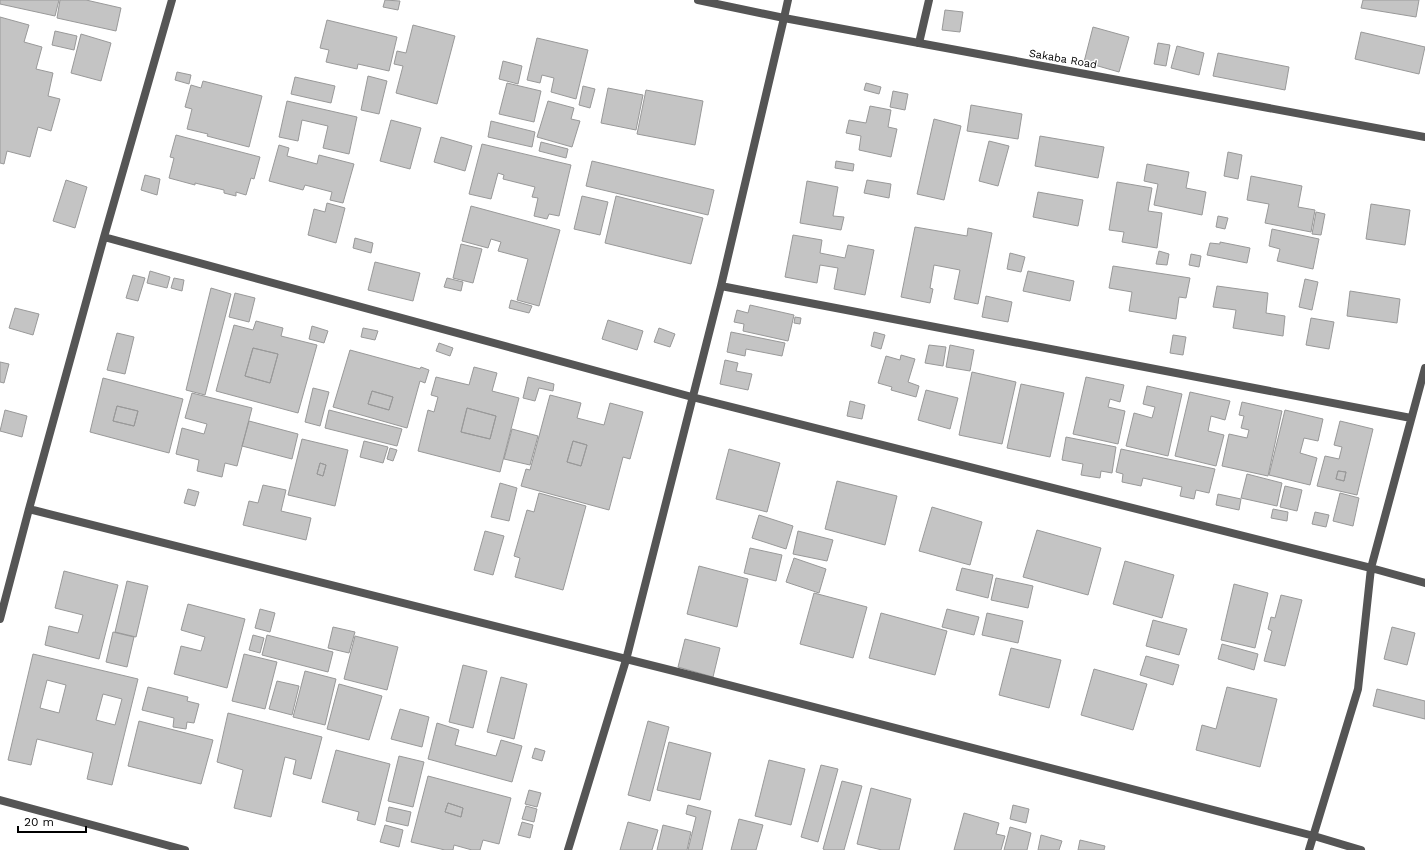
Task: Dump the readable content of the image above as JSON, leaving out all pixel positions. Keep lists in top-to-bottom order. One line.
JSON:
{"streets":{"street":["Sakaba Road"]},"scale_bar":"20 m"}
